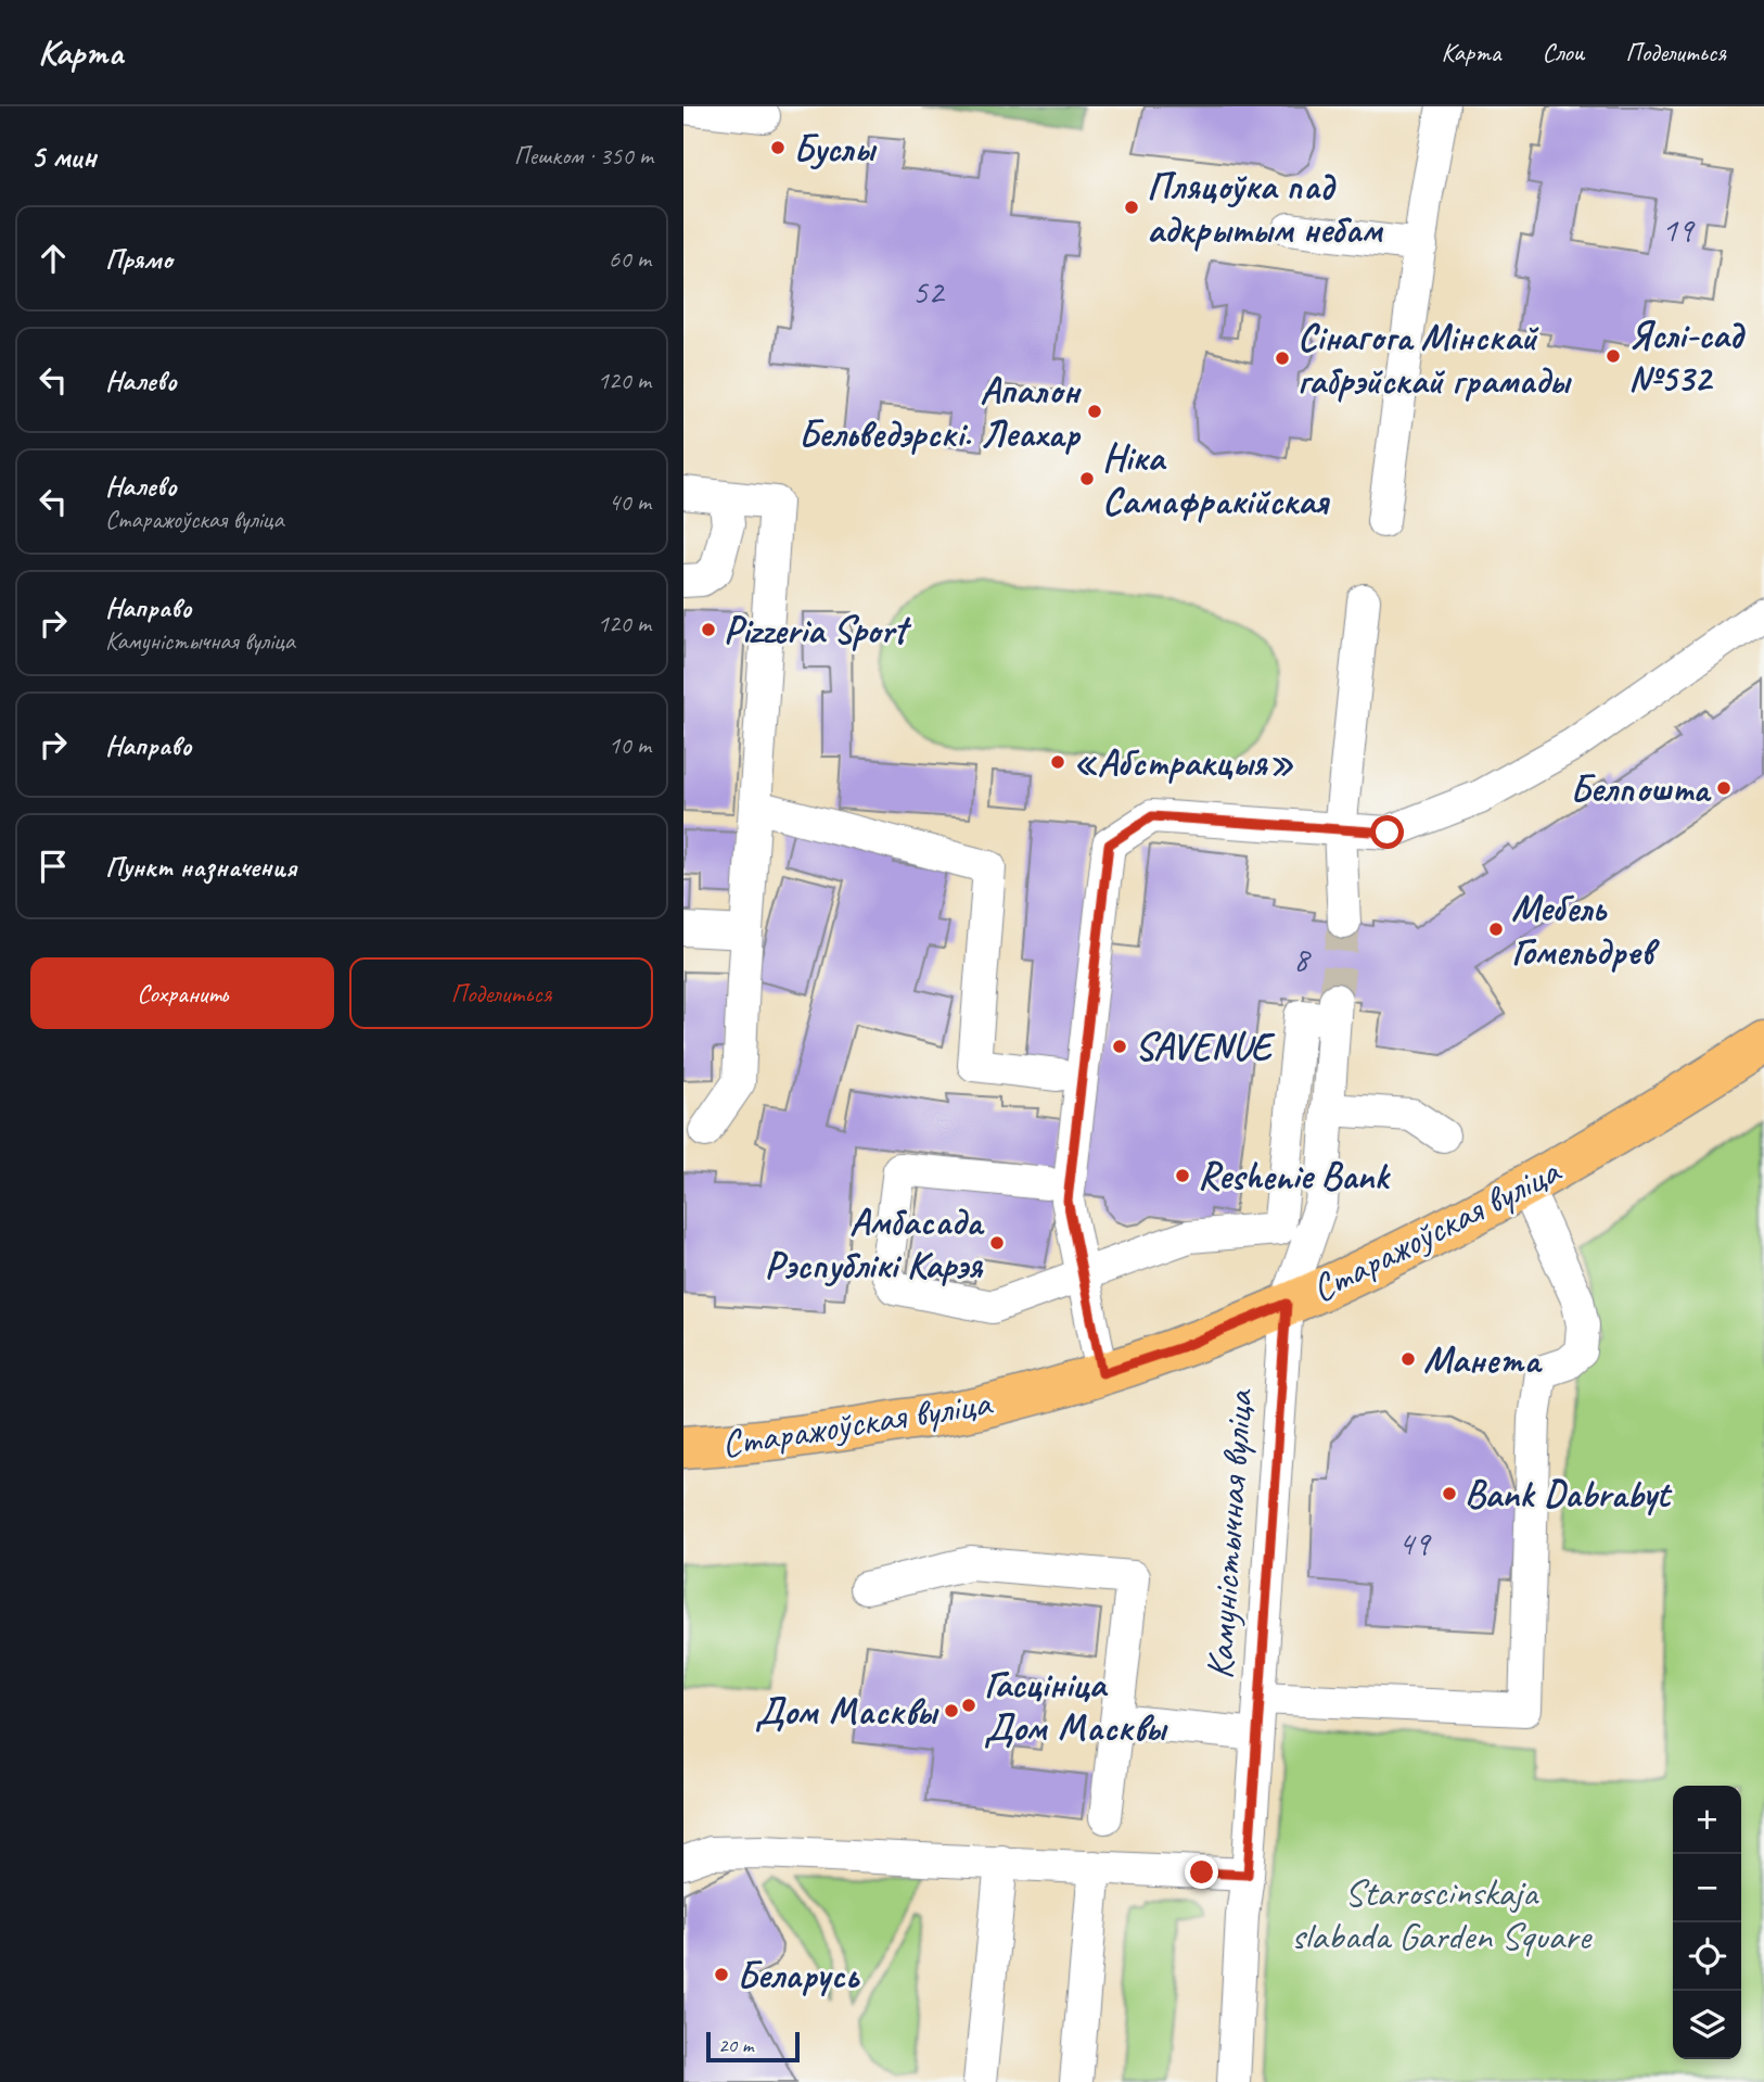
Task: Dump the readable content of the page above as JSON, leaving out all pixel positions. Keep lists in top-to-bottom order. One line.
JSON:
{"streets":{"main road":["Старажоўская вуліца"],"street":["Камуністычная вуліца"]},"crossings":[["Старажоўская вуліца","Камуністычная вуліца"]],"parks":["Staroscinskaja slabada Garden Square"],"places":["Буслы","Пляцоўка пад адкрытым небам","Яслі-сад №532","Сінагога Мінскай габрэйскай грамады","Апалон Бельведэрскі. Леахар","Ніка Самафракійская","Pizzeria Sport","«Абстракцыя»","Белпошта","Мебель Гомельдрев","SAVENUE","Reshenie Bank","Амбасада Рэспублікі Карэя","Манета","Bank Dabrabyt","Гасцініца Дом Масквы","Дом Масквы","Беларусь"],"house_numbers":["19","52","8","49"],"scale_bar":"20 m","page":{"header":"Карта","nav":["Карта","Слои","Поделиться"],"heading":["5 мин","Пешком · 350 m"],"list":[["Прямо","60 m"],["Налево","120 m"],["Налево","Старажоўская вуліца","40 m"],["Направо","Камуністычная вуліца","120 m"],["Направо","10 m"],"Пункт назначения"],"buttons":["Сохранить","Поделиться"],"map_buttons":["+","−"],"scale":"20 m"}}
